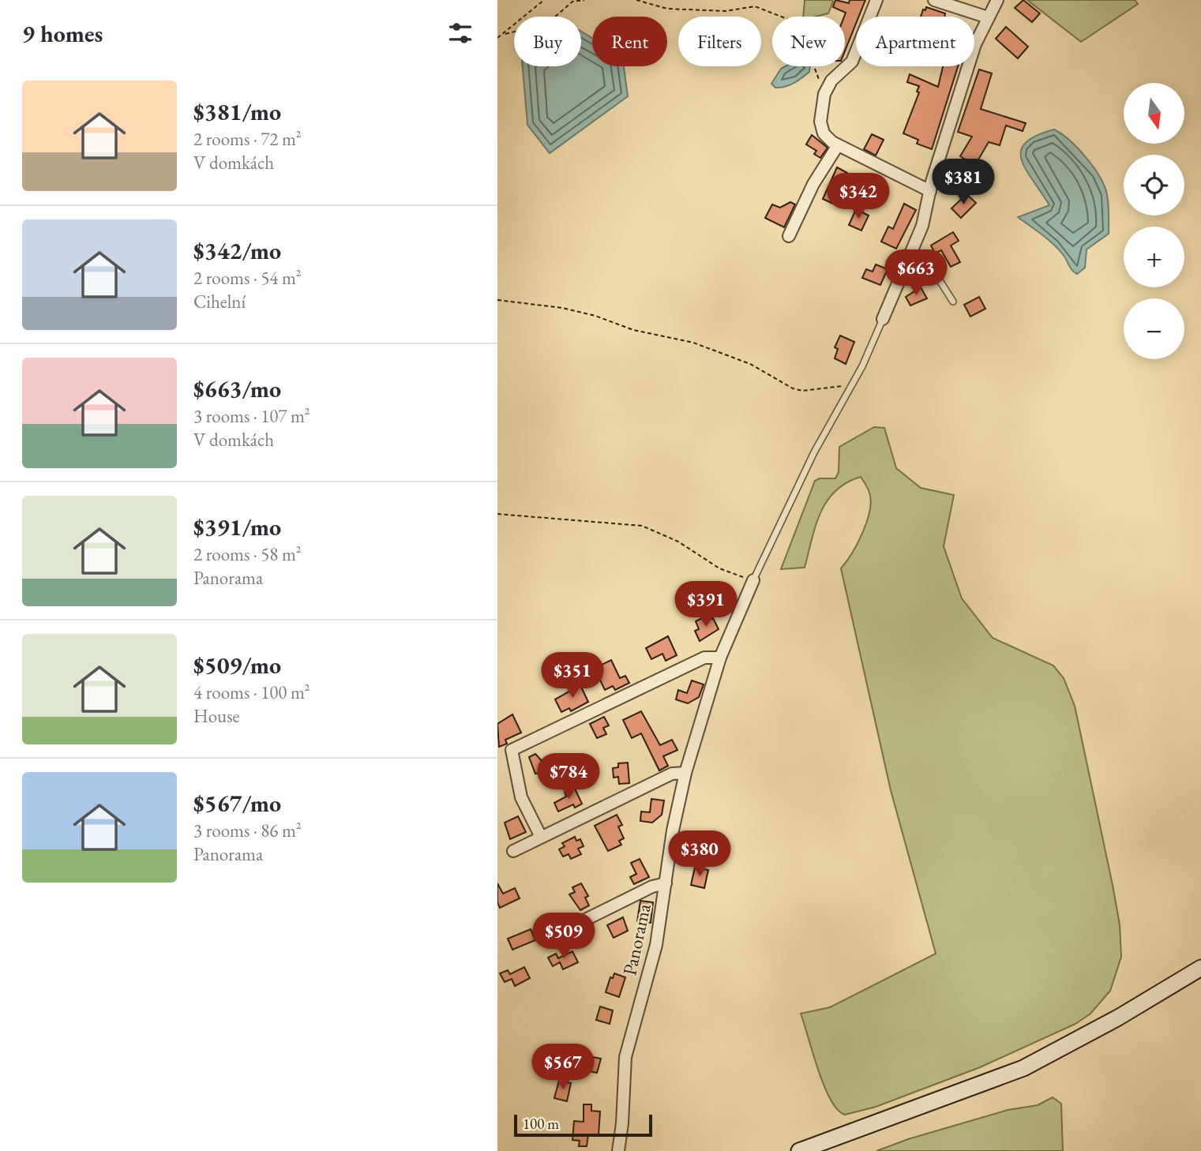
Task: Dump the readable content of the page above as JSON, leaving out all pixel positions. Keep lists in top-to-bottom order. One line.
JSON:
{"streets":{"street":["Panorama"]},"scale_bar":"100 m","north":"bottom","page":{"heading":"9 homes","chip":["Buy","Rent","Filters","New","Apartment"],"list":[{"name":"$381/mo","note":"2 rooms · 72 m² · V domkách"},{"name":"$342/mo","note":"2 rooms · 54 m² · Cihelní"},{"name":"$663/mo","note":"3 rooms · 107 m² · V domkách"},{"name":"$391/mo","note":"2 rooms · 58 m² · Panorama"},{"name":"$509/mo","note":"4 rooms · 100 m² · House"},{"name":"$567/mo","note":"3 rooms · 86 m² · Panorama"}],"map_buttons":["+","−"],"price":["$381","$342","$663","$391","$351","$784","$380","$509","$567"],"scale":"100 m"}}
